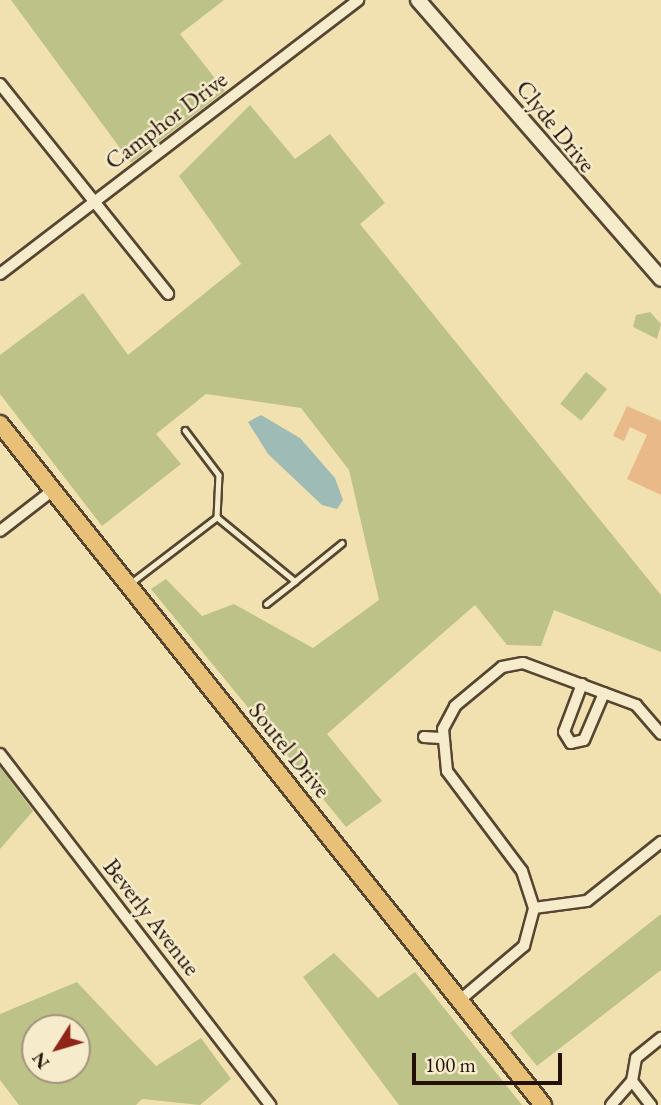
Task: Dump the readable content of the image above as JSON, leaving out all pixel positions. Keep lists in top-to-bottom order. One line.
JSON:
{"streets":{"main road":["Soutel Drive"],"street":["Camphor Drive","Clyde Drive","Beverly Avenue"]},"scale_bar":"100 m","north":"bottom left"}
